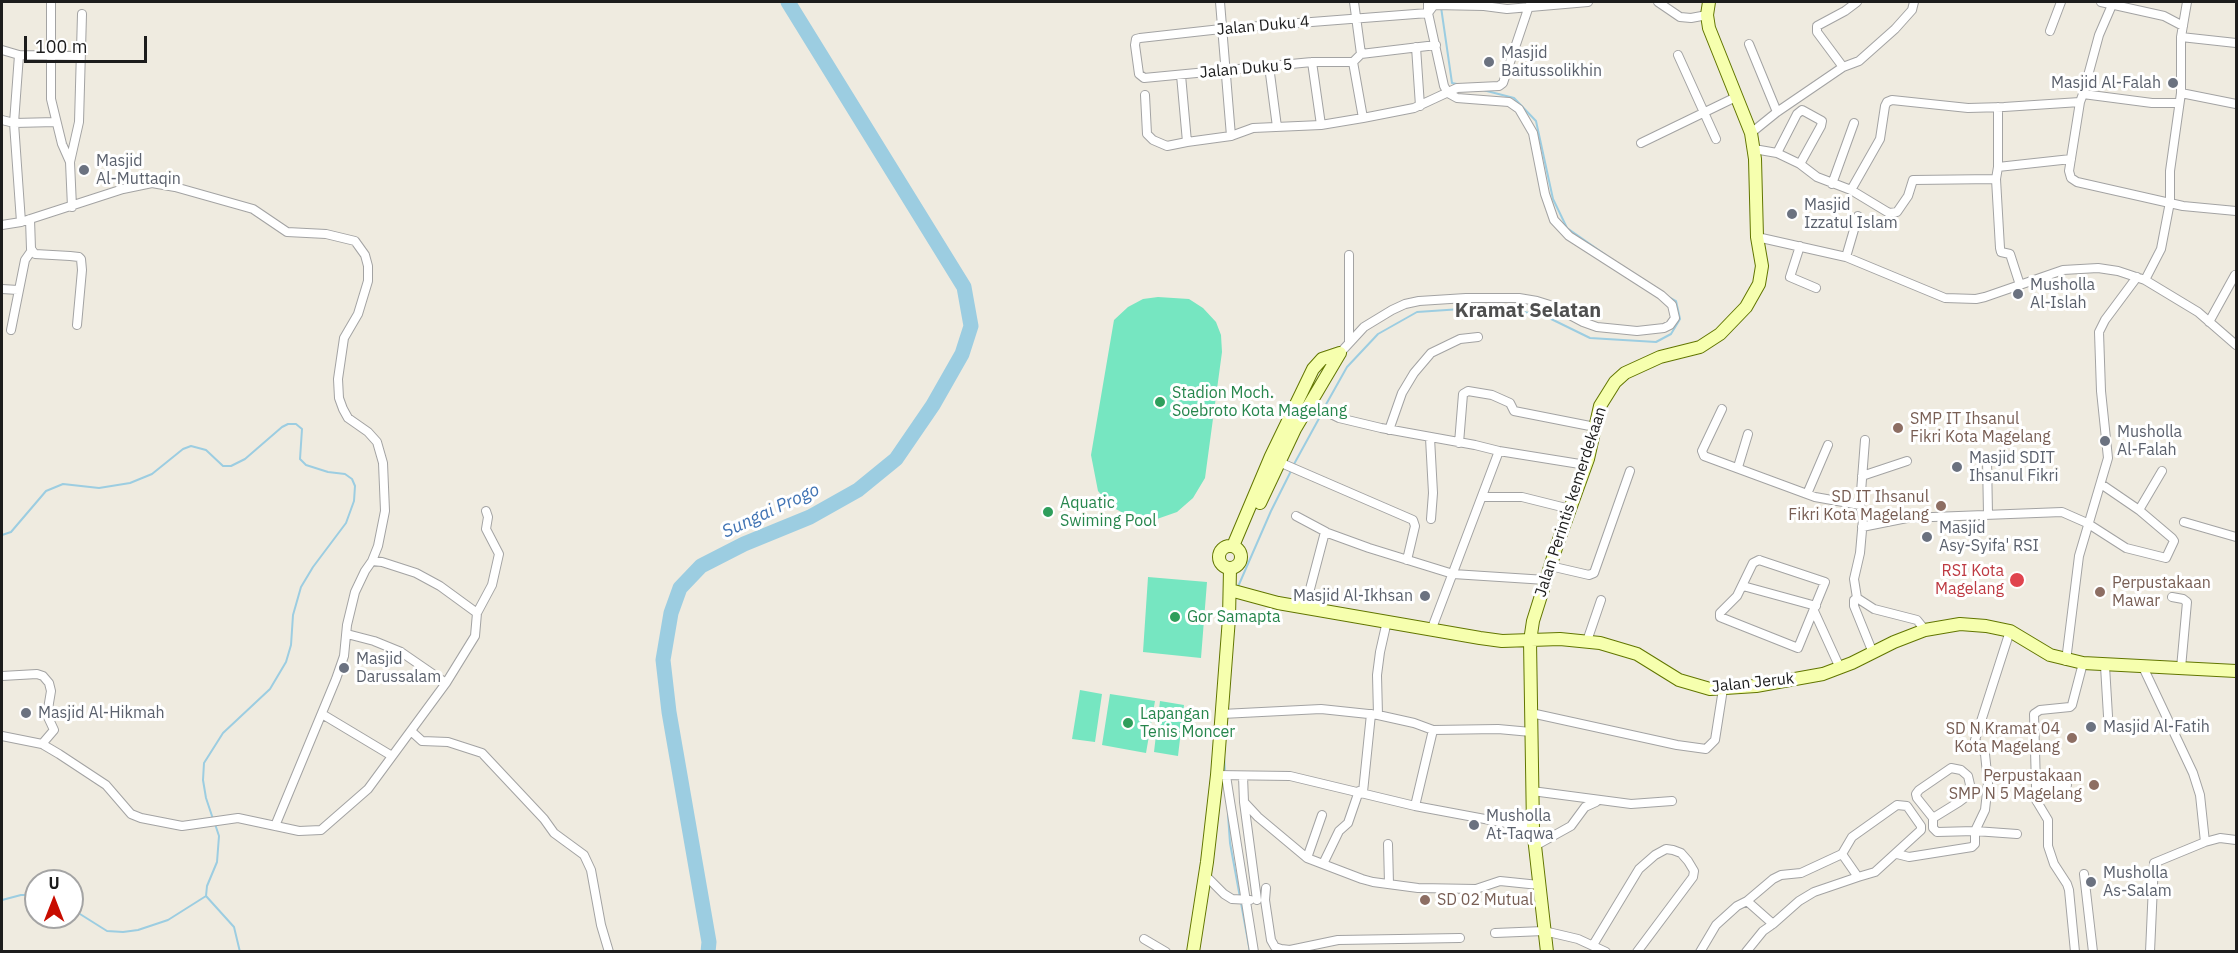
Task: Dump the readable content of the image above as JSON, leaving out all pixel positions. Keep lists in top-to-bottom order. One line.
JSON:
{"streets":{"main road":["Jalan Perintis kemerdekaan","Jalan Jeruk"],"street":["Jalan Duku 4","Jalan Duku 5"]},"crossings":[["Jalan Duku 4","Jalan Duku 5"],["Jalan Perintis kemerdekaan","Jalan Jeruk"]],"districts":["Kramat Selatan"],"water":["Sungai Progo"],"places":["Masjid Baitussolikhin","Masjid Al-Falah","Masjid Al-Muttaqin","Masjid Izzatul Islam","Musholla Al-Islah","Stadion Moch. Soebroto Kota Magelang","SMP IT Ihsanul Fikri Kota Magelang","Musholla Al-Falah","Masjid SDIT Ihsanul Fikri","SD IT Ihsanul Fikri Kota Magelang","Aquatic Swiming Pool","Masjid Asy-Syifa' RSI","RSI Kota Magelang","Perpustakaan Mawar","Masjid Al-Ikhsan","Gor Samapta","Masjid Darussalam","Masjid Al-Hikmah","Lapangan Tenis Moncer","Masjid Al-Fatih","SD N Kramat 04 Kota Magelang","Perpustakaan SMP N 5 Magelang","Musholla At-Taqwa","Musholla As-Salam","SD 02 Mutual"],"scale_bar":"100 m","north":"top"}
